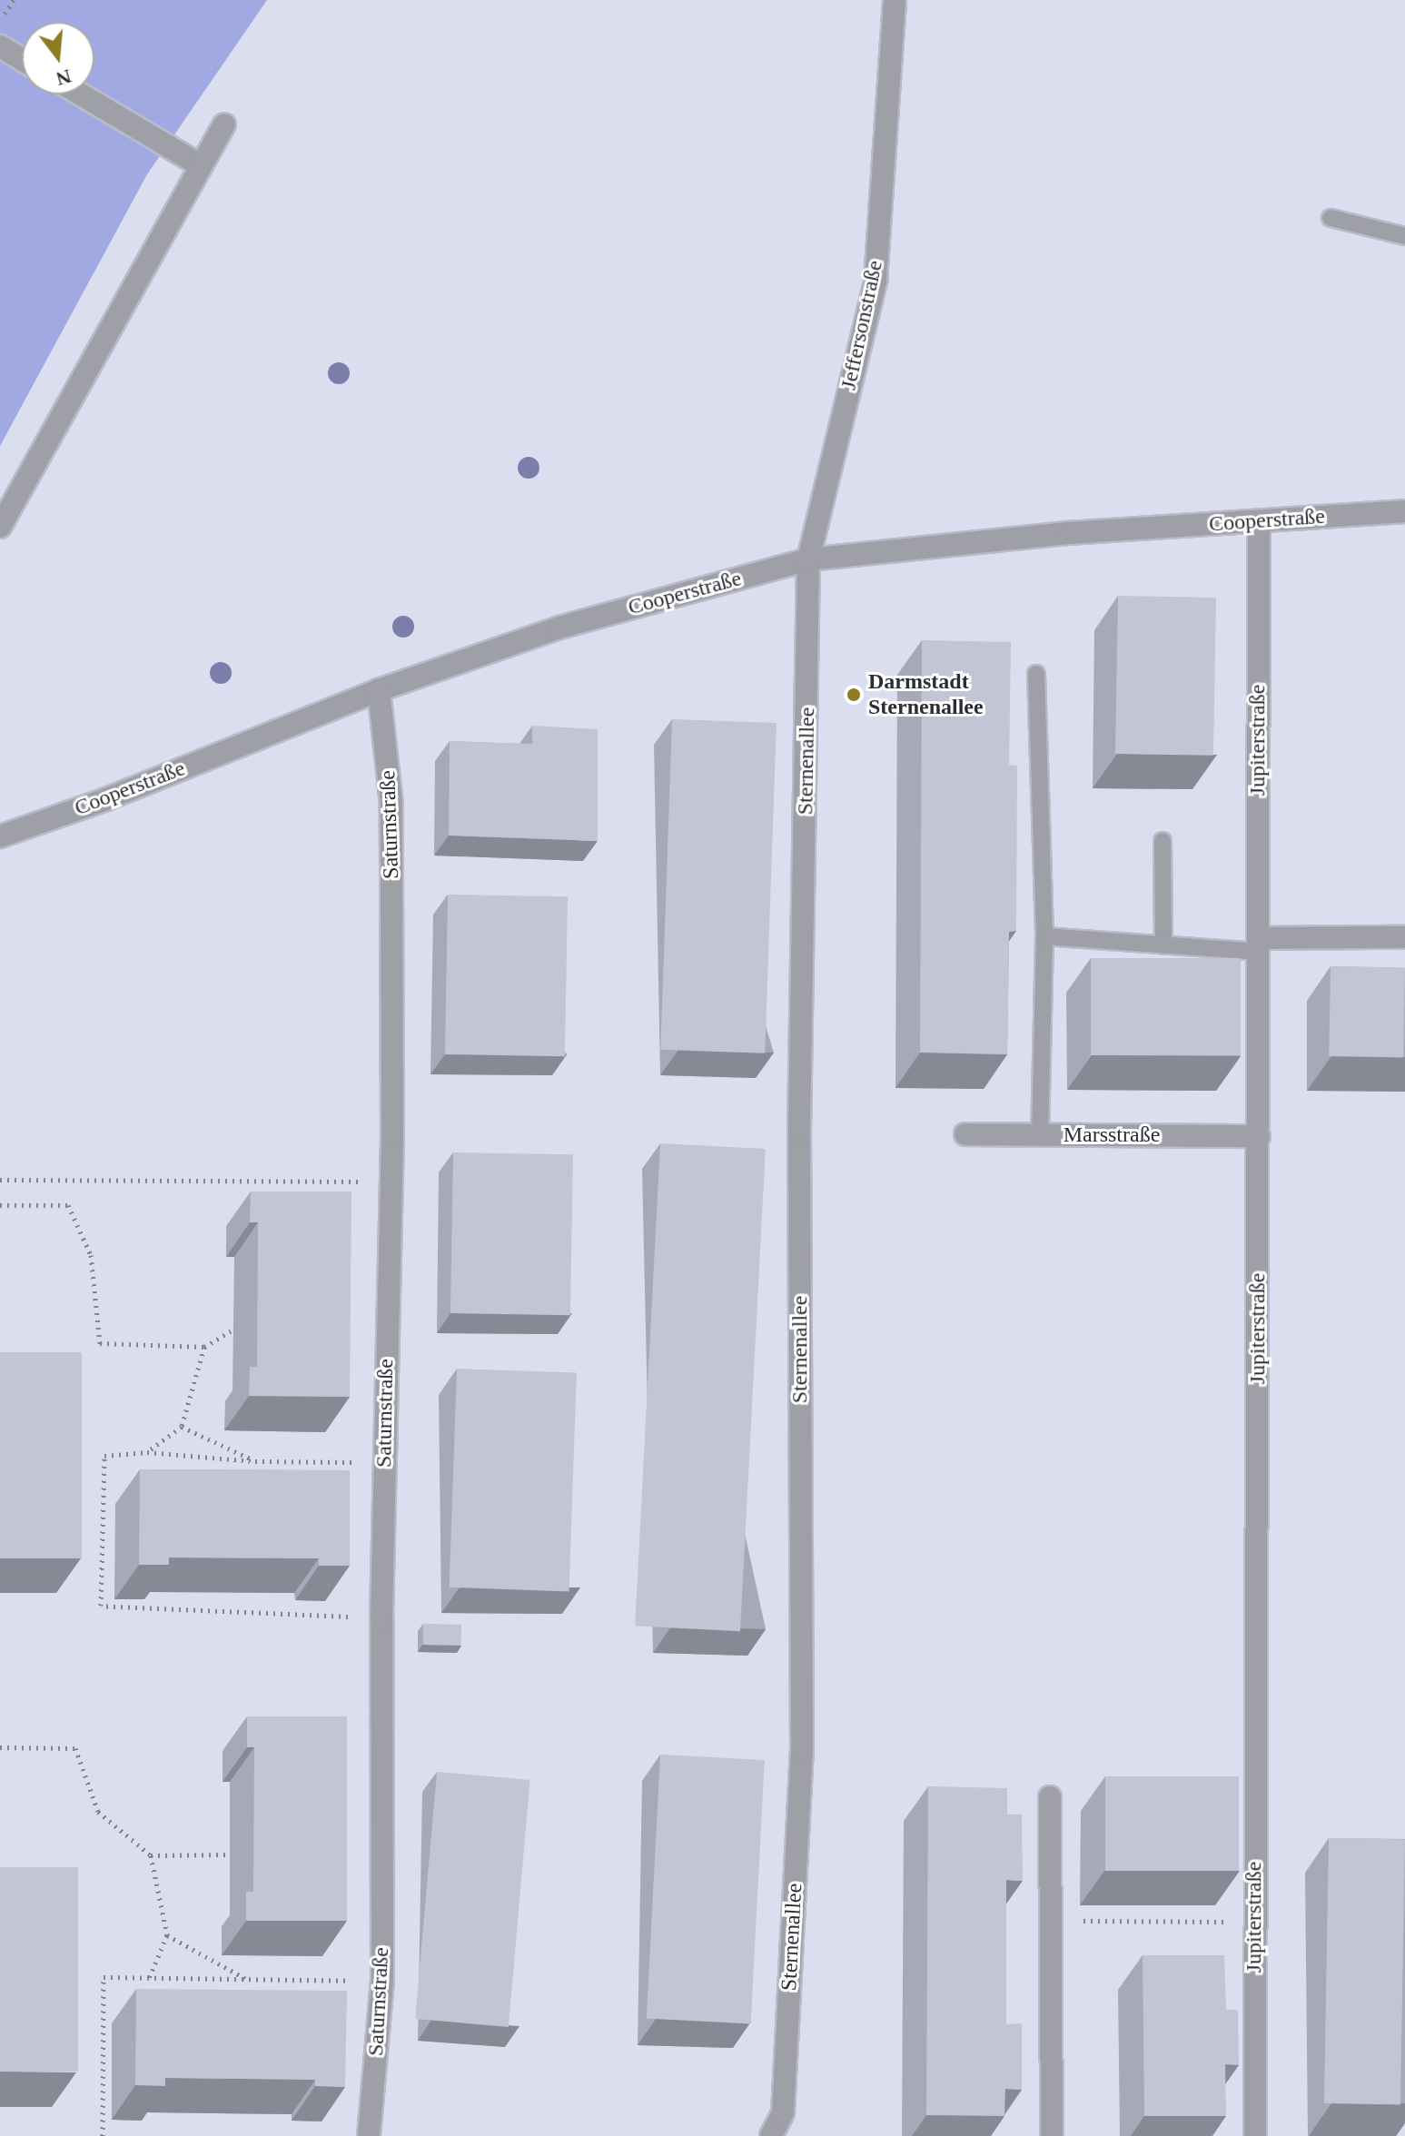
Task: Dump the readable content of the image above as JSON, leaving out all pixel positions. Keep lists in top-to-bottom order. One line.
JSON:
{"streets":{"street":["Jeffersonstraße","Cooperstraße","Jupiterstraße","Sternenallee","Saturnstraße","Marsstraße"]},"crossings":[["Jeffersonstraße","Cooperstraße"],["Jeffersonstraße","Sternenallee"],["Cooperstraße","Jupiterstraße"],["Cooperstraße","Sternenallee"],["Cooperstraße","Saturnstraße"],["Jupiterstraße","Marsstraße"]],"places":["Darmstadt Sternenallee"],"north":"bottom"}
